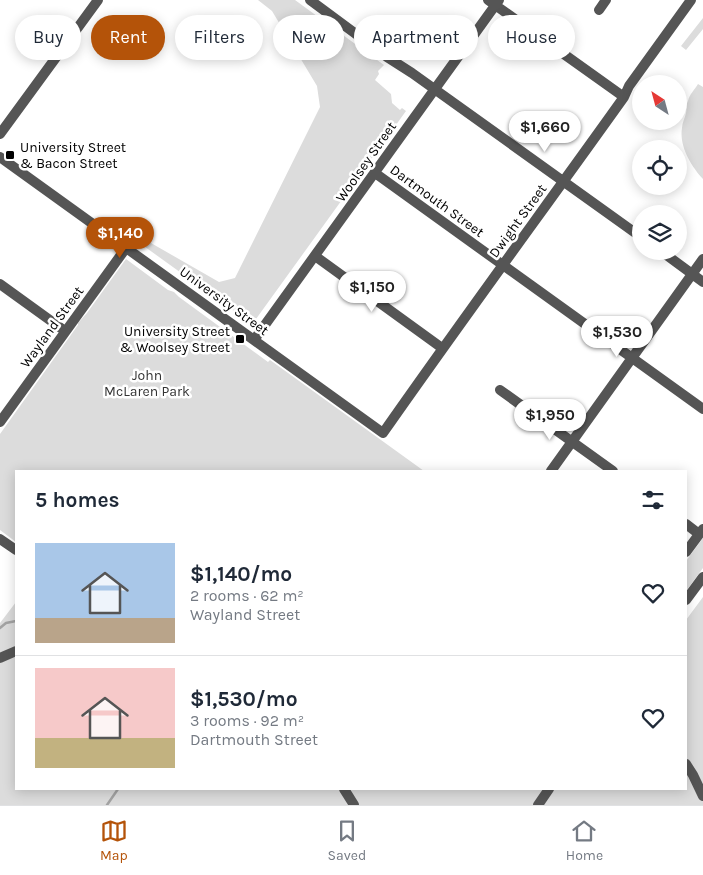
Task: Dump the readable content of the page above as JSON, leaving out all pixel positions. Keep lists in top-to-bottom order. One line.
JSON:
{"streets":{"street":["Woolsey Street","Dartmouth Street","Dwight Street","University Street","Wayland Street"]},"crossings":[["Woolsey Street","Dartmouth Street"],["Woolsey Street","University Street"],["Dartmouth Street","Dwight Street"],["Dwight Street","University Street"],["University Street","Wayland Street"]],"parks":["John McLaren Park"],"places":{"transit":["University Street & Bacon Street","University Street & Woolsey Street"]},"north":"top left","page":{"chip":["Buy","Rent","Filters","New","Apartment","House"],"price":["$1,660","$1,140","$1,150","$1,530","$1,950"],"heading":"5 homes","list":[{"name":"$1,140/mo","note":"2 rooms · 62 m² · Wayland Street"},{"name":"$1,530/mo","note":"3 rooms · 92 m² · Dartmouth Street"}],"tabs":["Map","Saved","Home"]}}
